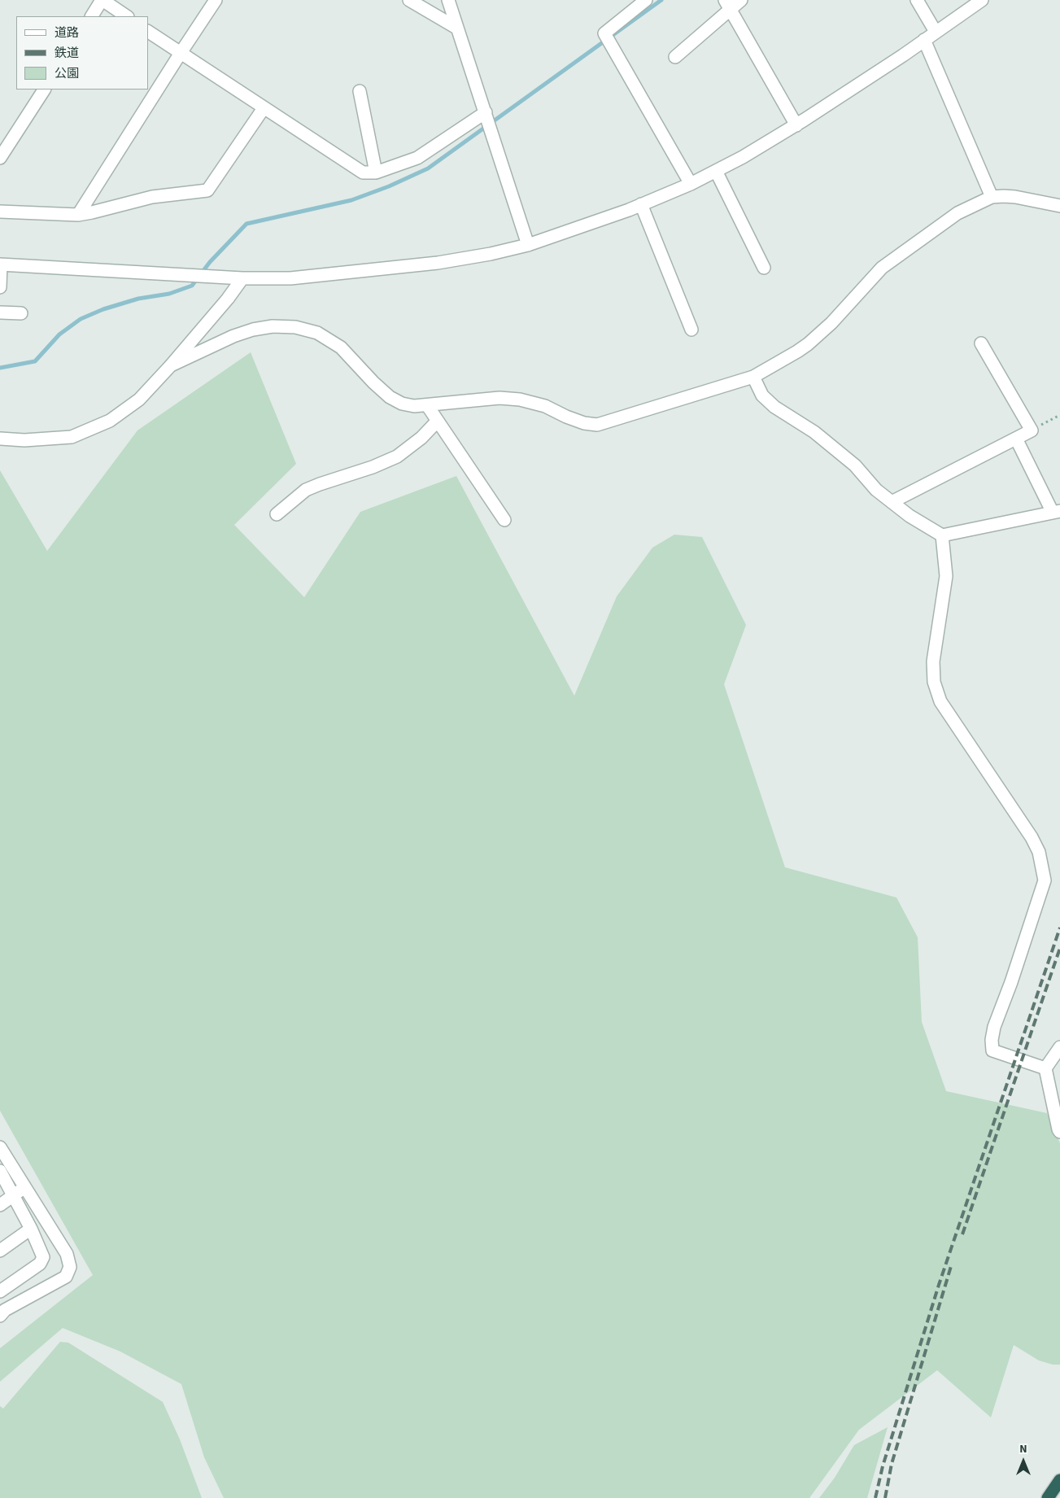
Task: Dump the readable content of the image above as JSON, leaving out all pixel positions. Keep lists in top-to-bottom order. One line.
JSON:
{"legend":["道路","鉄道","公園"],"north":"top"}
